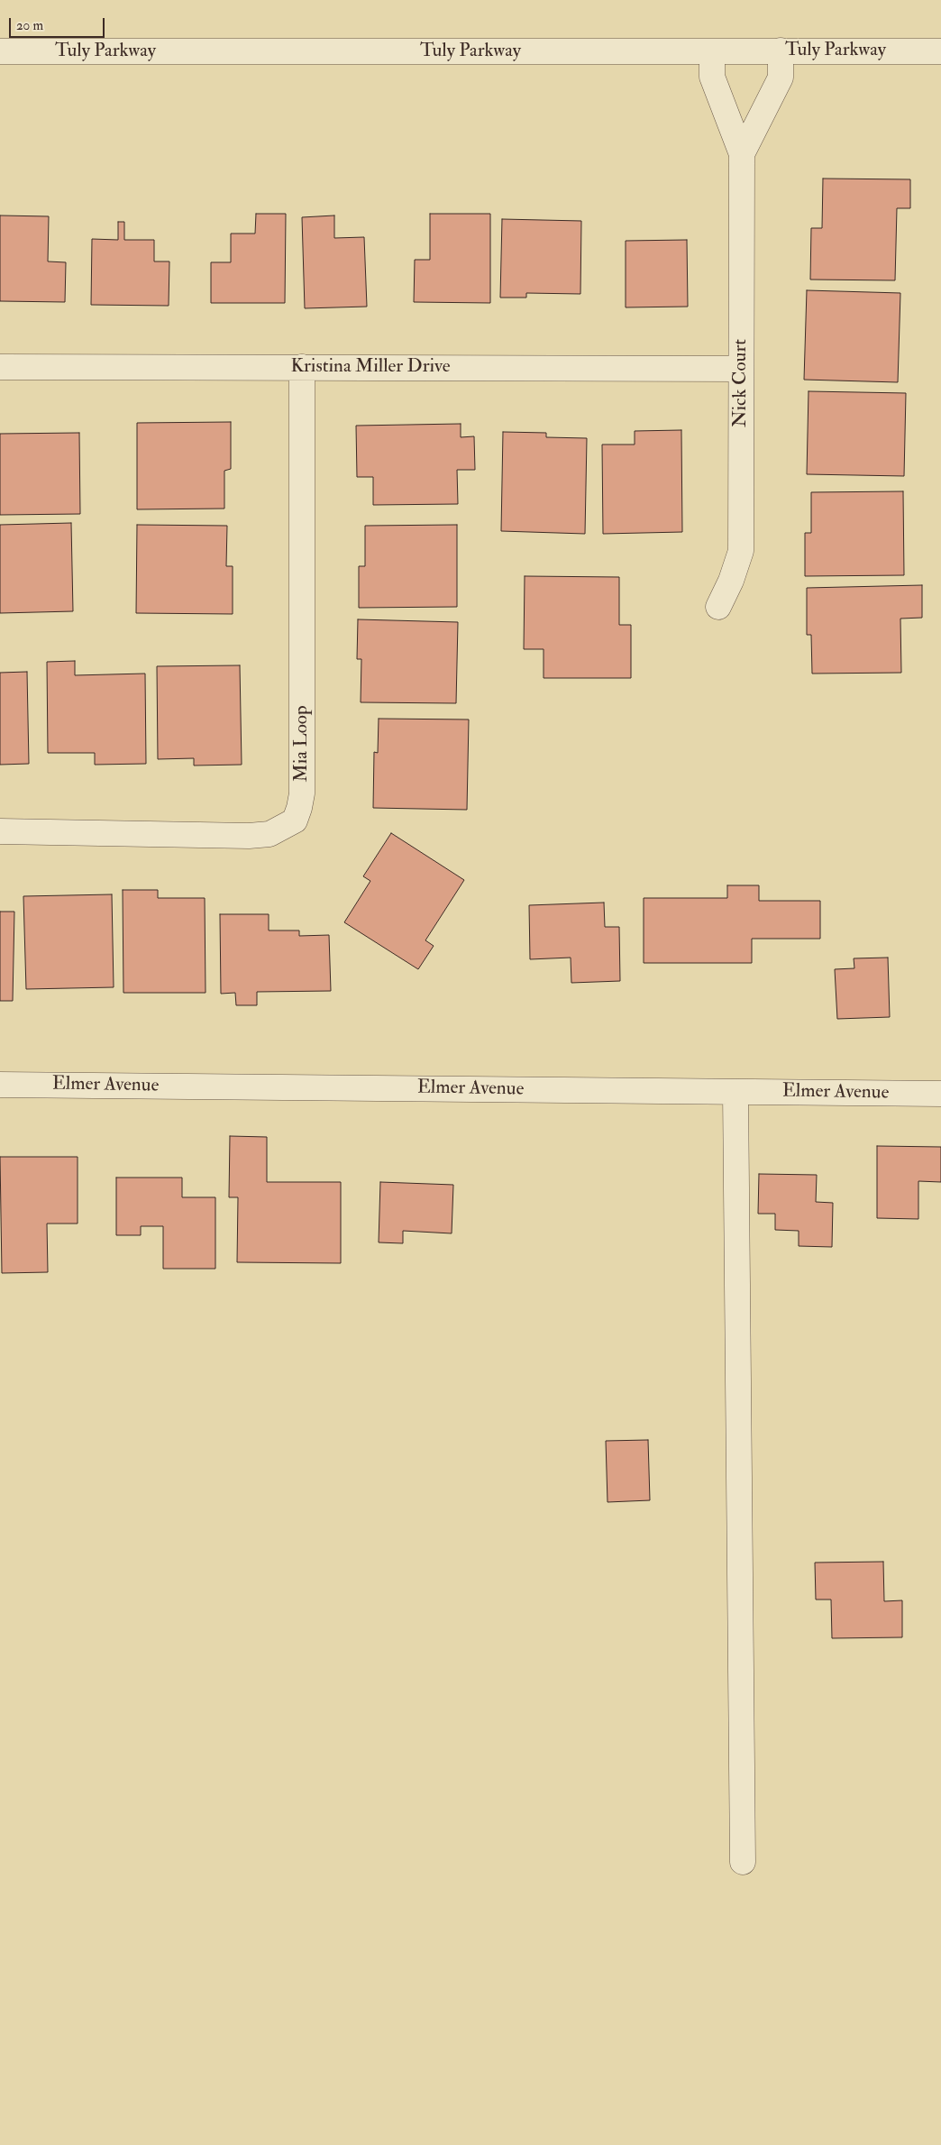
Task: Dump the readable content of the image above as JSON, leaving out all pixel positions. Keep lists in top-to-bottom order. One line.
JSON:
{"streets":{"street":["Tuly Parkway","Kristina Miller Drive","Nick Court","Mia Loop","Elmer Avenue"]},"crossings":[["Tuly Parkway","Nick Court"],["Kristina Miller Drive","Nick Court"],["Kristina Miller Drive","Mia Loop"]],"scale_bar":"20 m"}
